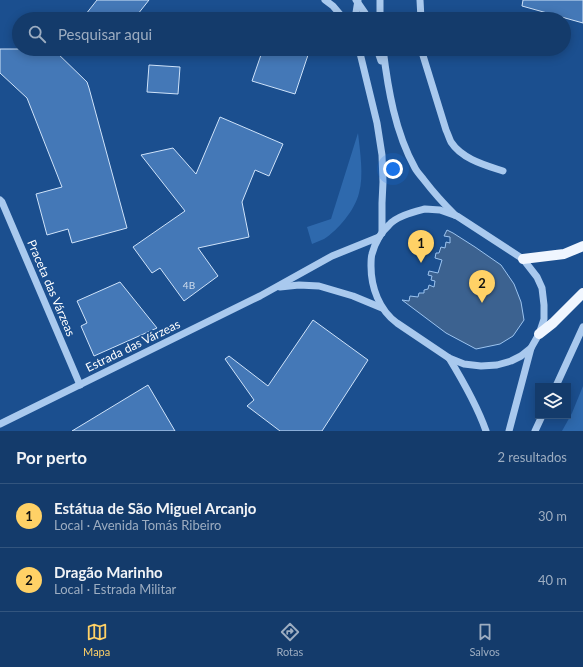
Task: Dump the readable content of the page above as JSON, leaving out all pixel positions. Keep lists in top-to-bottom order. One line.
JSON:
{"streets":{"street":["Praceta das Várzeas","Estrada das Várzeas"]},"crossings":[["Praceta das Várzeas","Estrada das Várzeas"]],"house_numbers":["4B"],"page":{"search":"Pesquisar aqui","pins":["1","2"],"heading":["Por perto","2 resultados"],"list":[{"mark":"1","name":"Estátua de São Miguel Arcanjo","note":"Local · Avenida Tomás Ribeiro","value":"30 m"},{"mark":"2","name":"Dragão Marinho","note":"Local · Estrada Militar","value":"40 m"}],"nav":["Mapa","Rotas","Salvos"]}}
